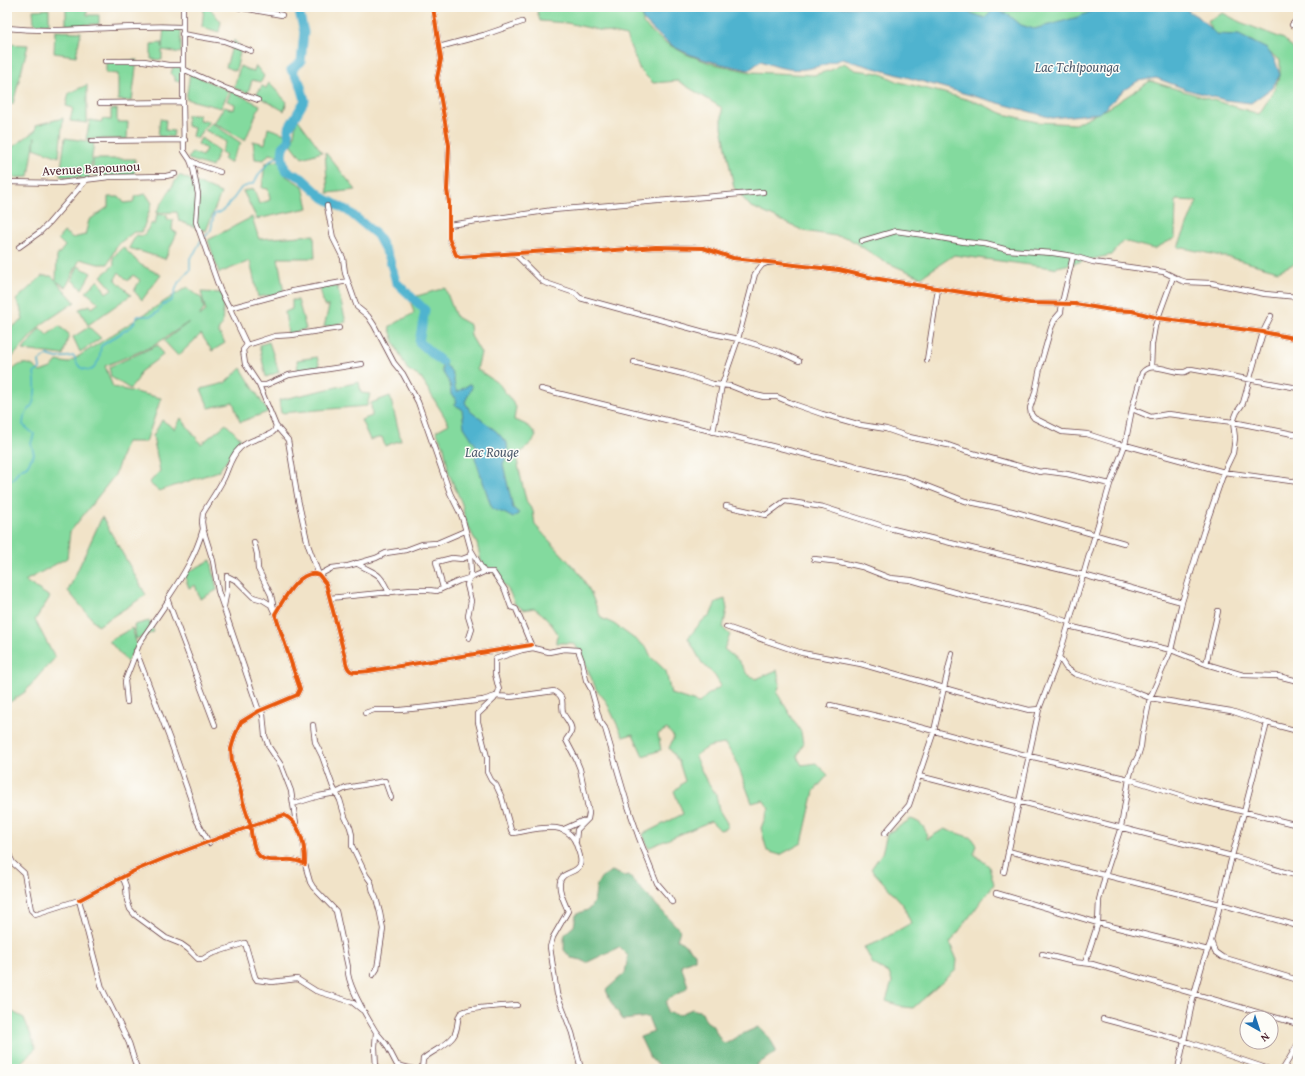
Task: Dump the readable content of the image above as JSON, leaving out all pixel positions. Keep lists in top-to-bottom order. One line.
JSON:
{"streets":{"street":["Avenue Bapounou"]},"water":["Lac Tchipounga","Lac Rouge"],"north":"bottom right"}
